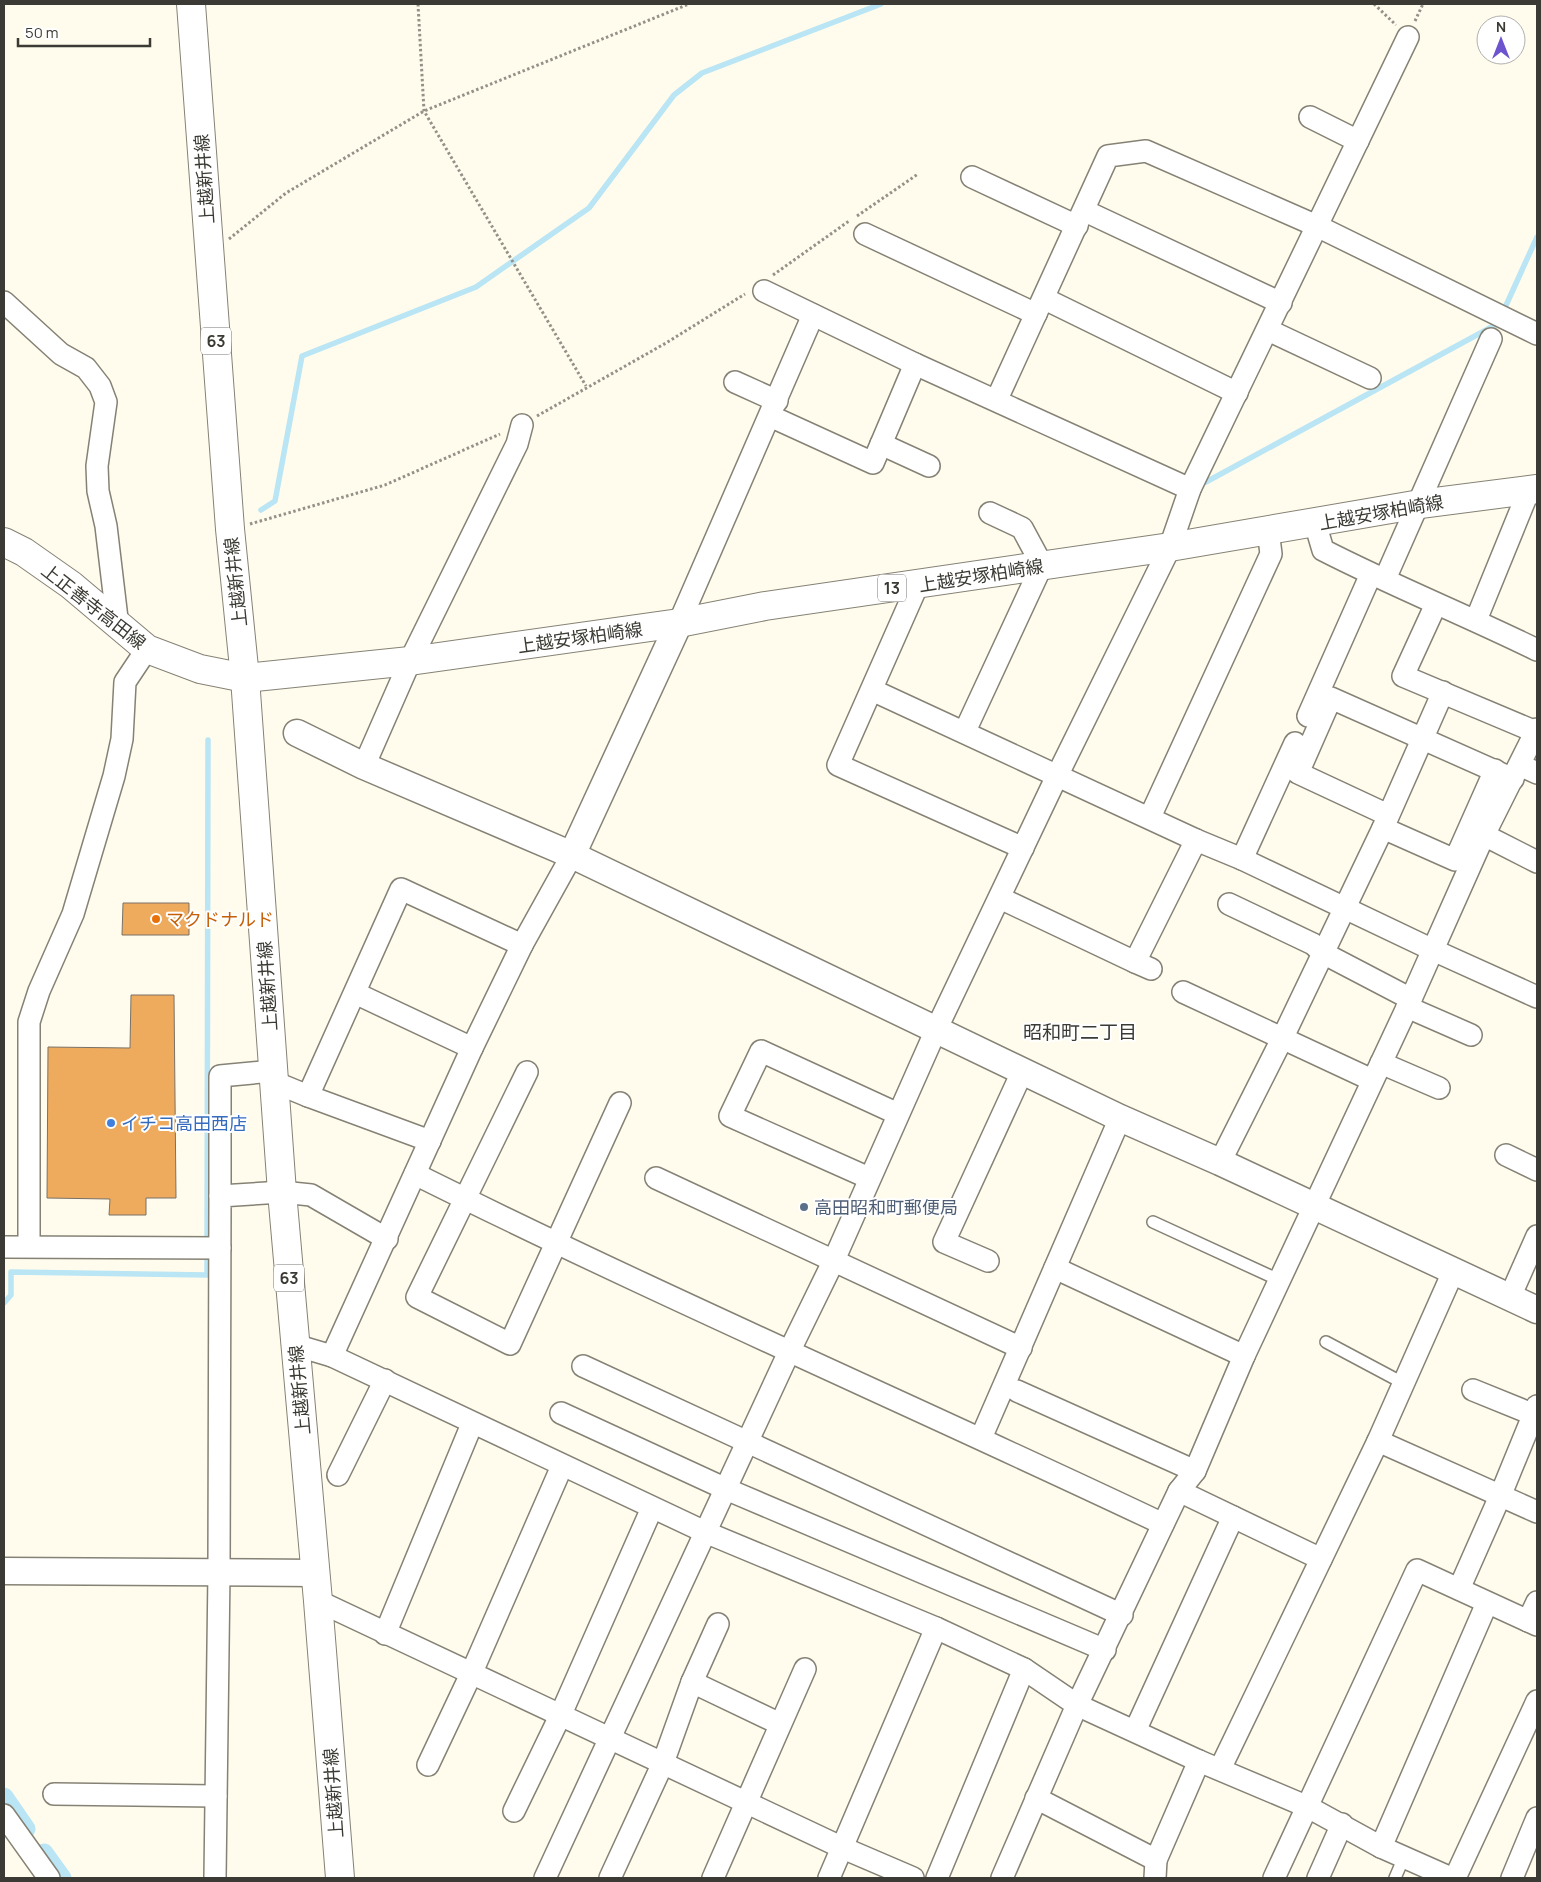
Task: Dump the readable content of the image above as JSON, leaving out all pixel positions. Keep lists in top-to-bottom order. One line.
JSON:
{"streets":{"main road":["上越新井線","63","上越安塚柏崎線","13","上正善寺高田線"]},"crossings":[["上越新井線","上越安塚柏崎線"],["上越新井線","上正善寺高田線"],["上越安塚柏崎線","上正善寺高田線"]],"districts":["昭和町二丁目"],"places":["マクドナルド","イチコ高田西店","高田昭和町郵便局"],"scale_bar":"50 m","north":"top"}
